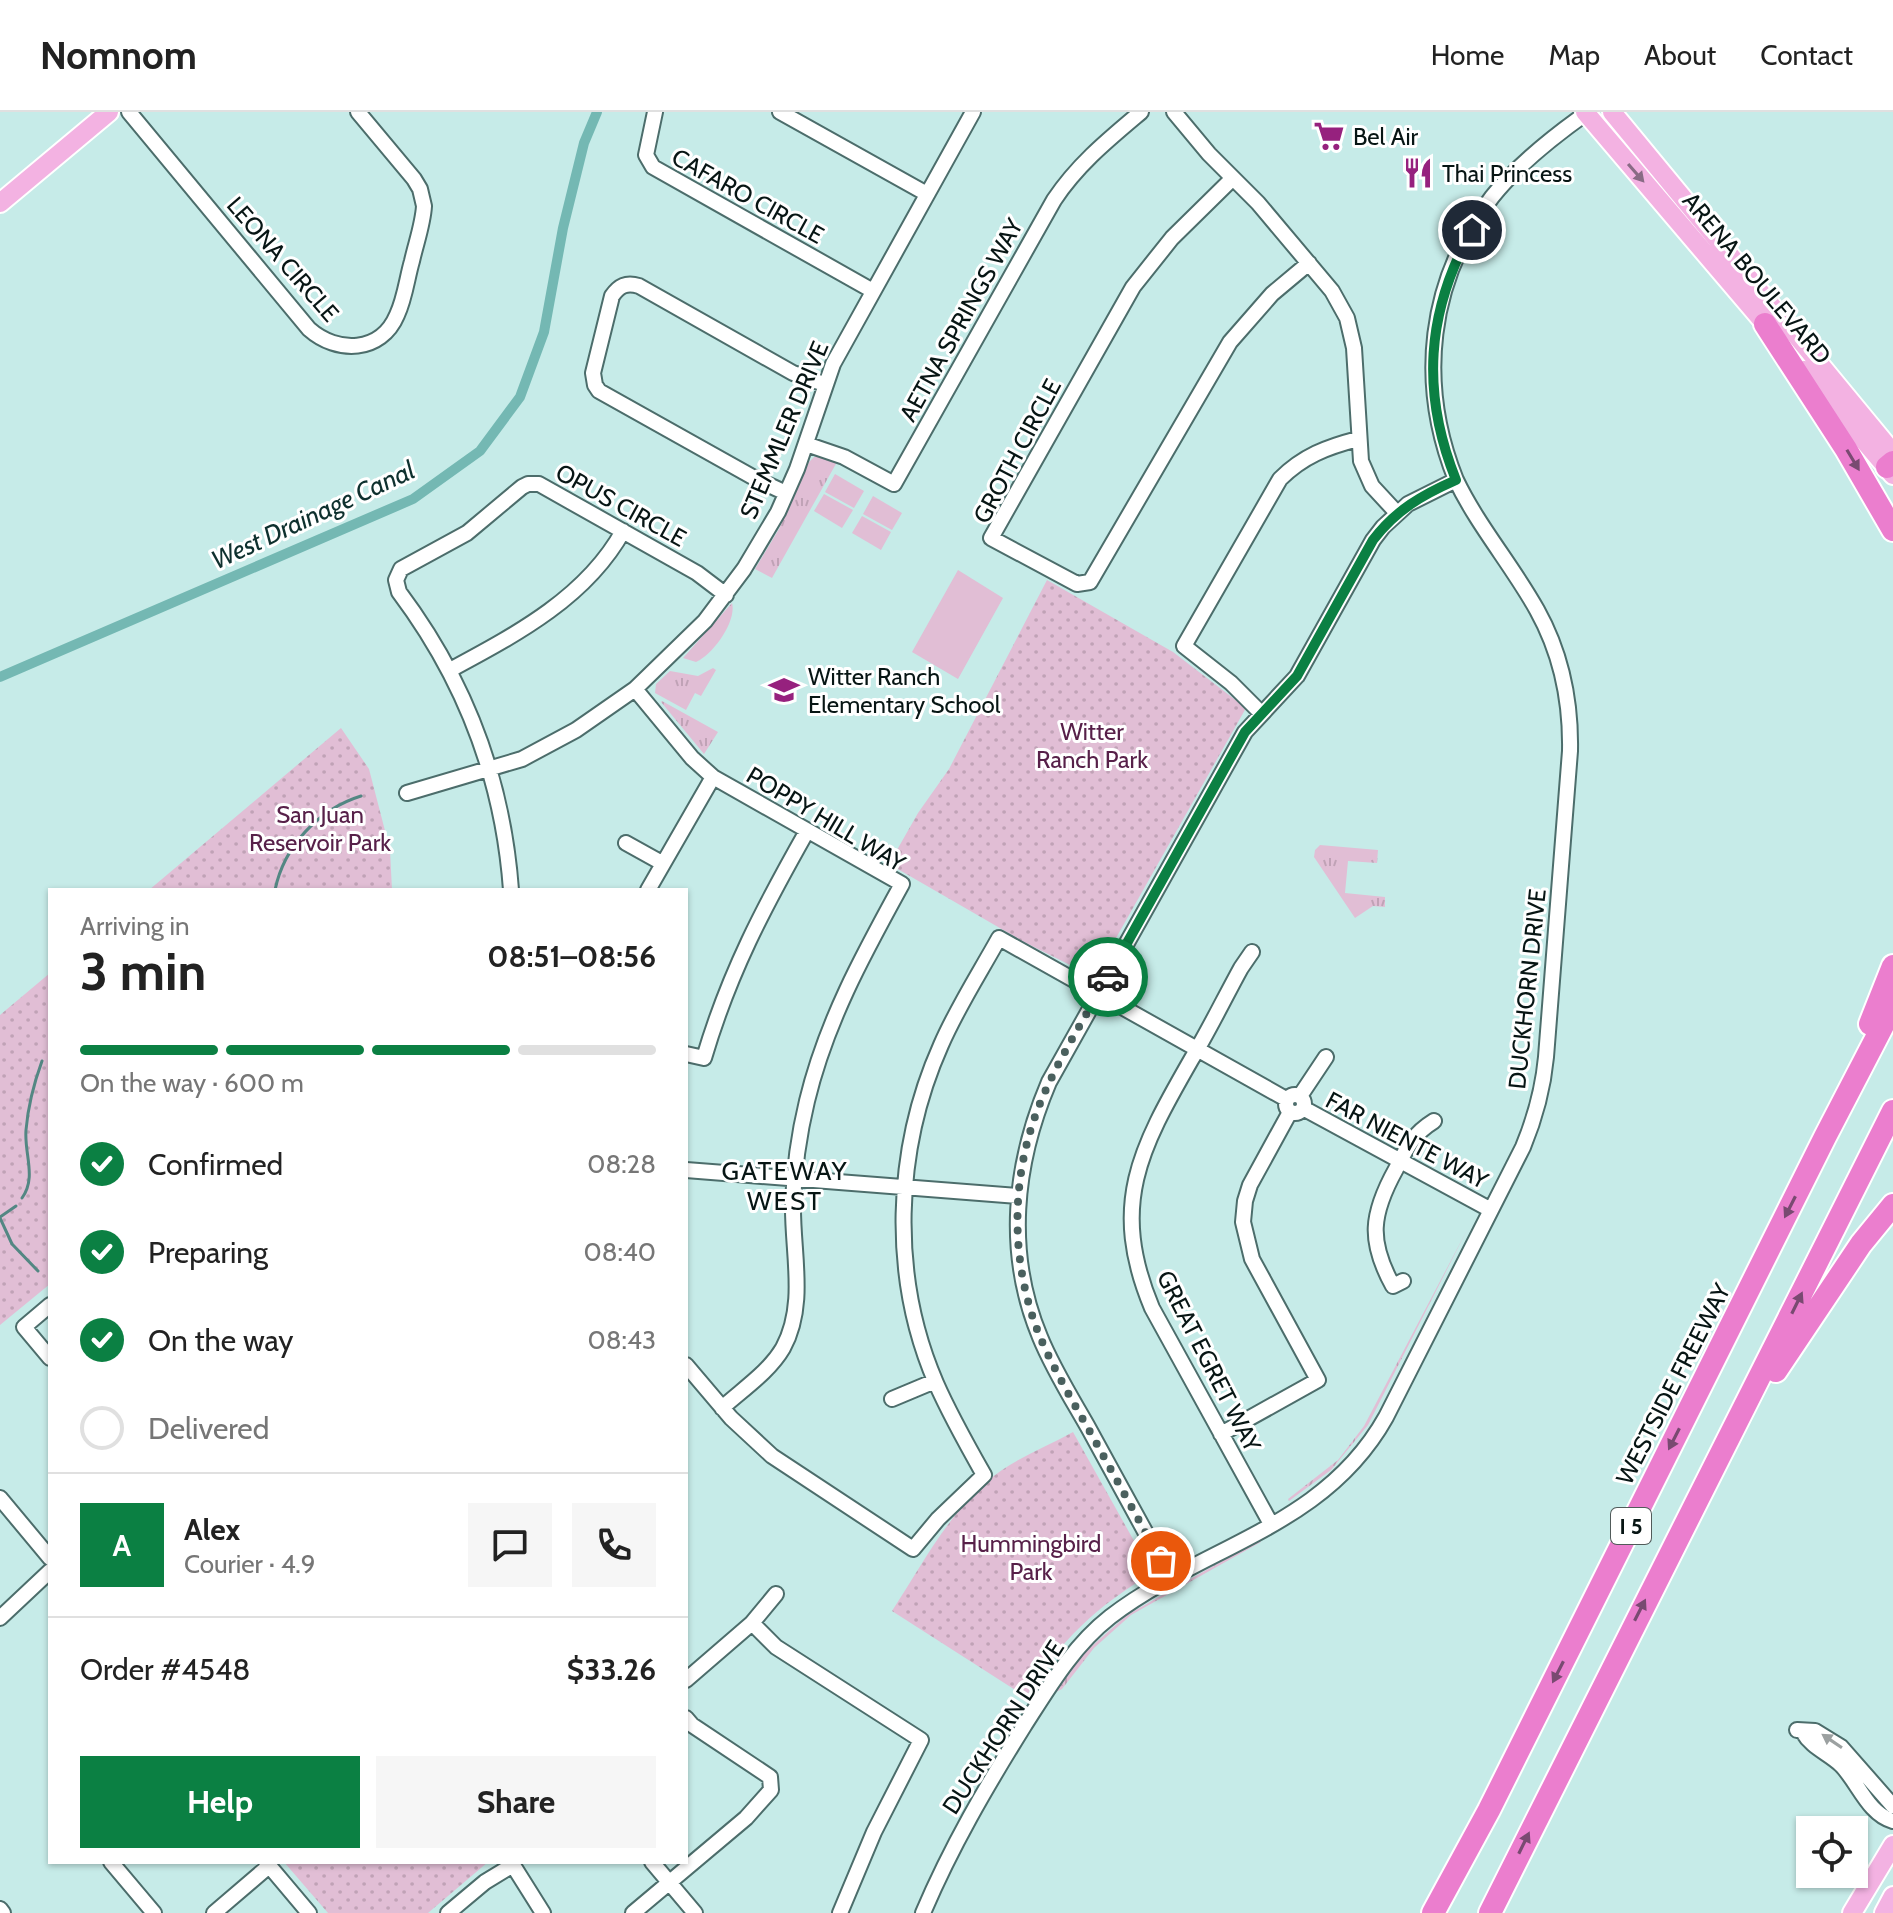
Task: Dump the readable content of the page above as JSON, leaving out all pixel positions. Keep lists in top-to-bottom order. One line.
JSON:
{"streets":{"highway":["WESTSIDE FREEWAY","I 5"],"main road":["ARENA BOULEVARD"],"street":["CAFARO CIRCLE","LEONA CIRCLE","AETNA SPRINGS WAY","STEMMLER DRIVE","GROTH CIRCLE","OPUS CIRCLE","POPPY HILL WAY","DUCKHORN DRIVE","FAR NIENTE WAY","GREAT EGRET WAY"]},"crossings":[["CAFARO CIRCLE","STEMMLER DRIVE"],["ARENA BOULEVARD","DUCKHORN DRIVE"],["AETNA SPRINGS WAY","STEMMLER DRIVE"],["STEMMLER DRIVE","OPUS CIRCLE"],["STEMMLER DRIVE","POPPY HILL WAY"],["POPPY HILL WAY","FAR NIENTE WAY"],["DUCKHORN DRIVE","FAR NIENTE WAY"],["DUCKHORN DRIVE","GREAT EGRET WAY"],["FAR NIENTE WAY","GREAT EGRET WAY"]],"districts":["GATEWAY WEST"],"water":["West Drainage Canal"],"parks":["Witter Ranch Park","San Juan Reservoir Park","Hummingbird Park"],"places":{"supermarket":["Bel Air"],"restaurant":["Thai Princess"],"school or university":["Witter Ranch Elementary School"]},"page":{"header":"Nomnom","nav":["Home","Map","About","Contact"],"heading":["3 min","Arriving in","08:51–08:56"],"panel":["Alex","Courier · 4.9","Order #4548","$33.26"],"bar":"On the way · 600 m","list":[["Confirmed","08:28"],["Preparing","08:40"],["On the way","08:43"],"Delivered"],"round":"A","buttons":["Help","Share"]}}
